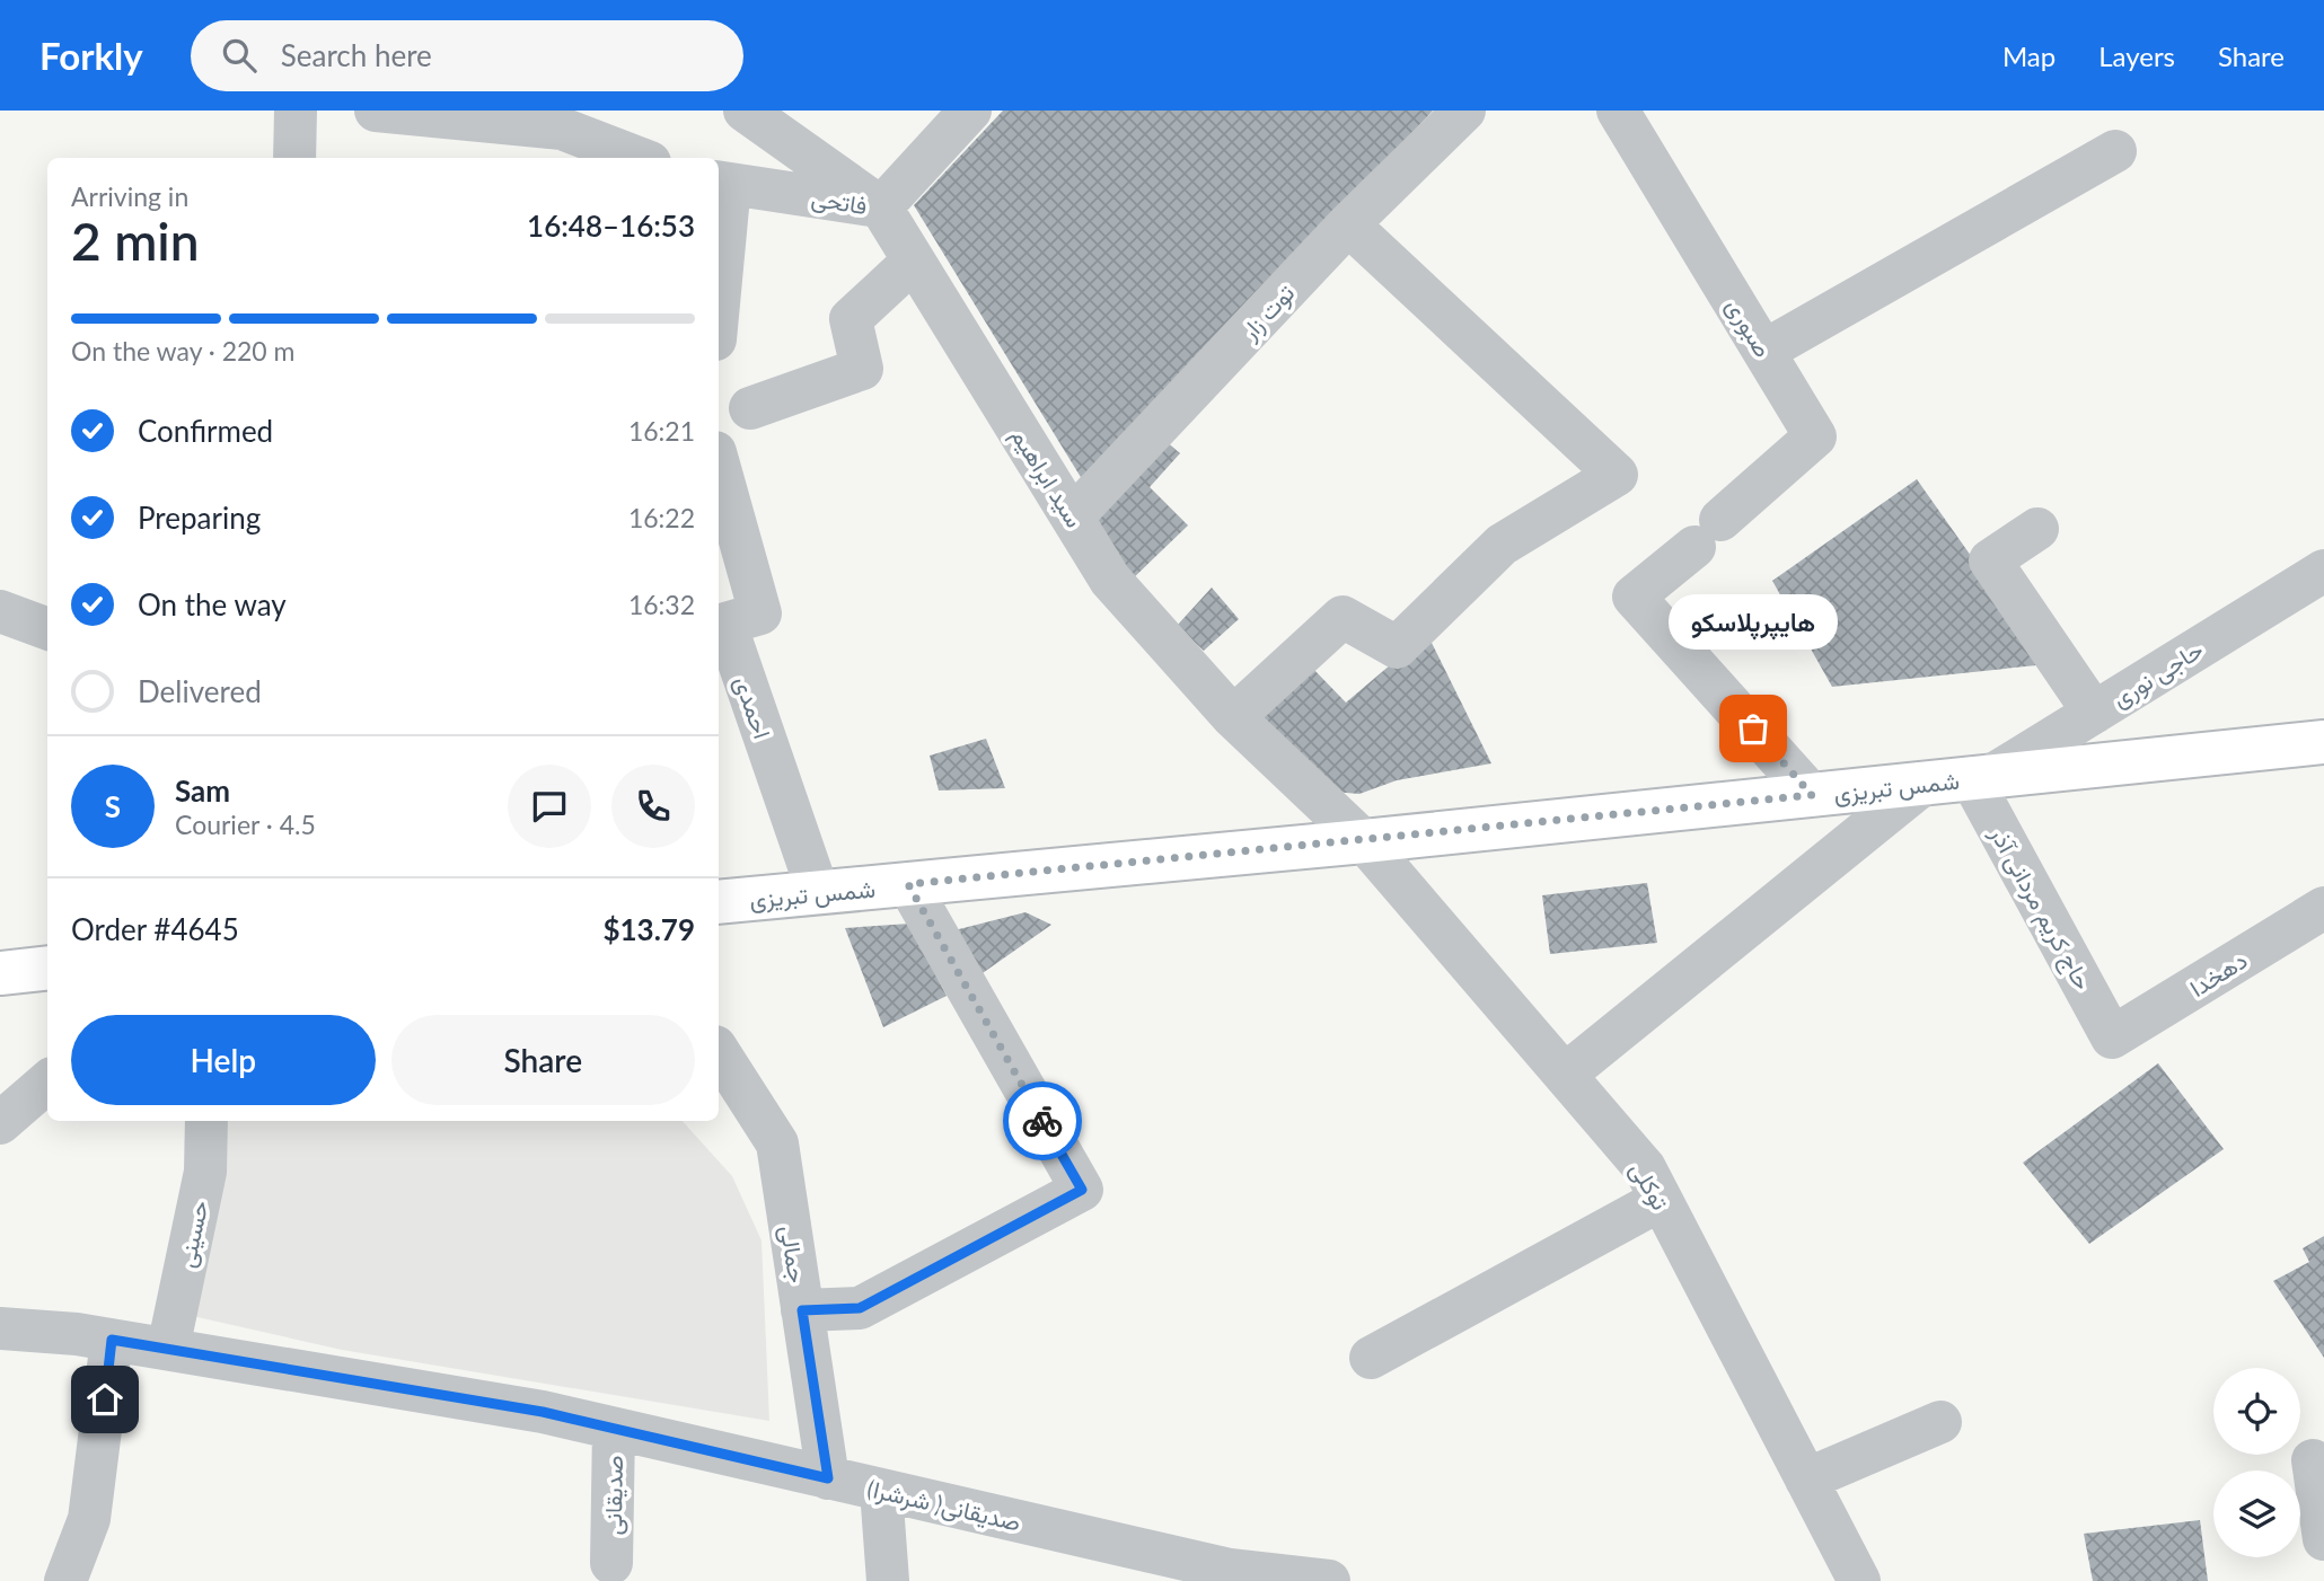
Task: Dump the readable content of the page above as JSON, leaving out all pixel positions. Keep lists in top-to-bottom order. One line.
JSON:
{"streets":{"main road":["شمس تبریزی"],"street":["فاتحی","توت زار","صبوری","سید ابراهیم","حاجی نوری","احمدی","حاج کریم مردانی آذر","دهخدا","توکلی","حسینی","جمالی","صدیقانی","(شرشرا )صدیقانی"]},"crossings":[["فاتحی","سید ابراهیم"],["توت زار","سید ابراهیم"],["صبوری","شمس تبریزی"],["سید ابراهیم","شمس تبریزی"],["سید ابراهیم","توکلی"],["حاجی نوری","شمس تبریزی"],["حاجی نوری","حاج کریم مردانی آذر"],["احمدی","شمس تبریزی"],["شمس تبریزی","حاج کریم مردانی آذر"],["شمس تبریزی","توکلی"],["حاج کریم مردانی آذر","دهخدا"],["حسینی","(شرشرا )صدیقانی"],["جمالی","(شرشرا )صدیقانی"],["صدیقانی","(شرشرا )صدیقانی"]],"places":["هایپرپلاسکو"],"page":{"header":"Forkly","search":"Search here","nav":["Map","Layers","Share"],"heading":["2 min","Arriving in","16:48–16:53"],"panel":["Sam","Courier · 4.5","Order #4645","$13.79"],"bar":"On the way · 220 m","list":[["Confirmed","16:21"],["Preparing","16:22"],["On the way","16:32"],"Delivered"],"bubble":"هایپرپلاسکو","round":"S","buttons":["Help","Share"]}}
